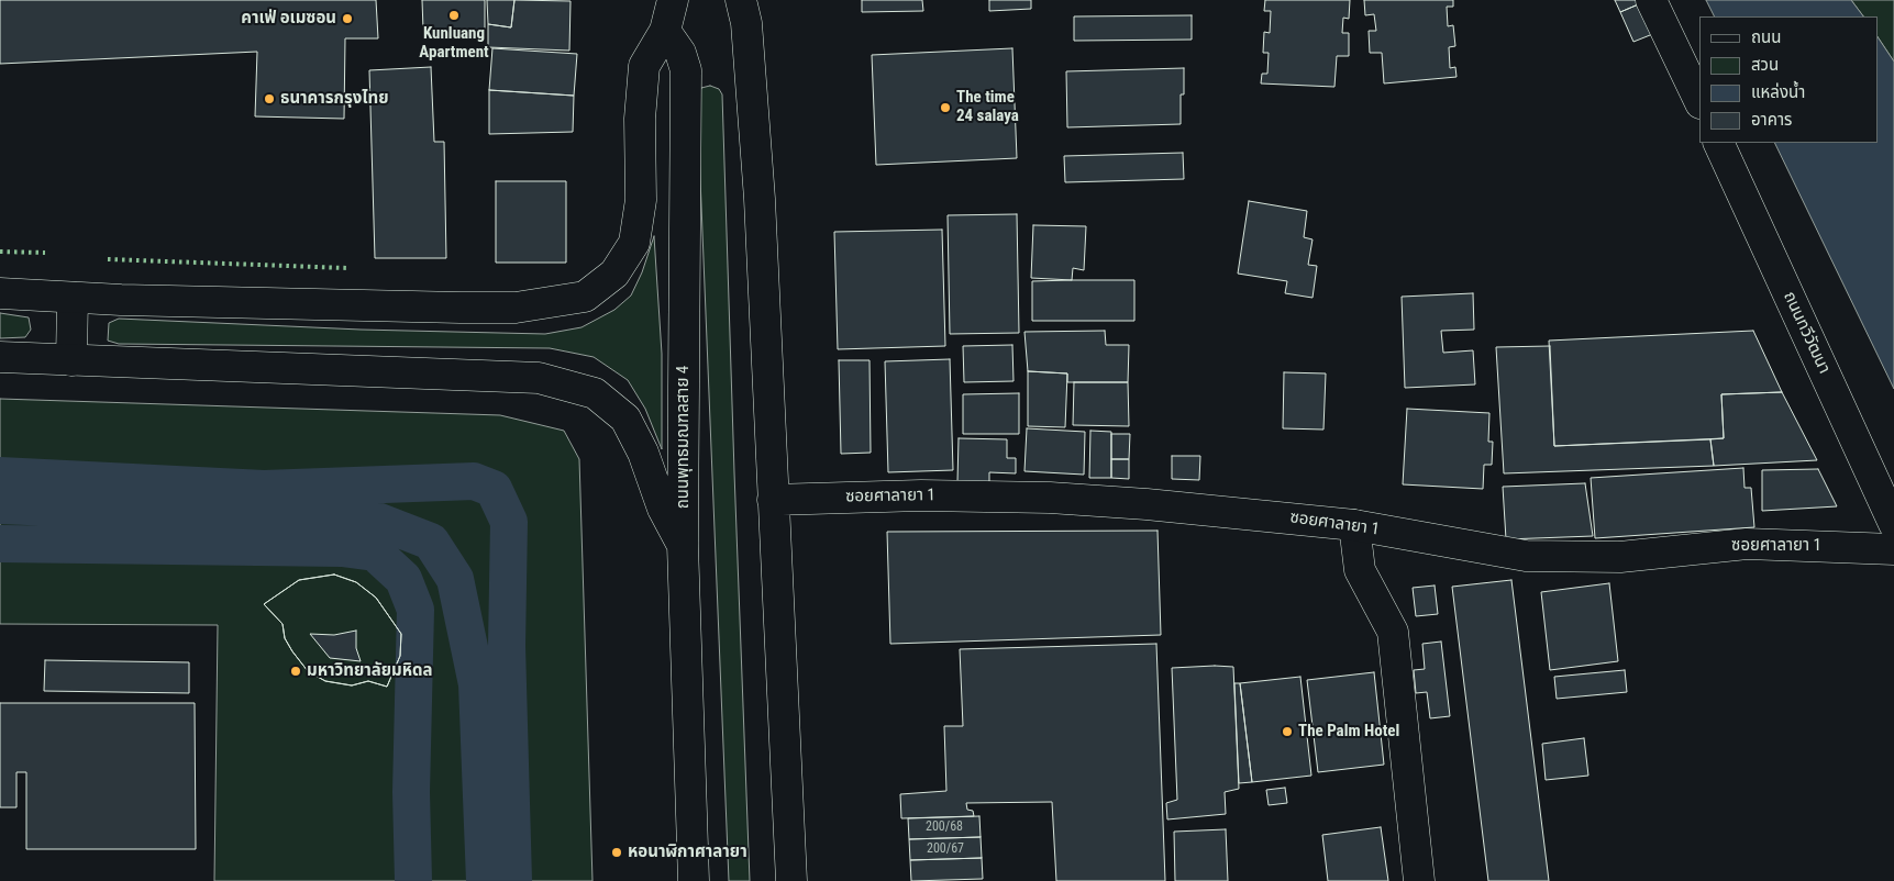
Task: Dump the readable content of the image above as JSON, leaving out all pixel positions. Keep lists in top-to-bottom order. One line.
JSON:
{"streets":{"main road":["ถนนทวีวัฒนา","ถนนพุทธมณฑลสาย 4","ซอยศาลายา 1"]},"places":["Kunluang Apartment","คาเฟ่ อเมซอน","ธนาคารกรุงไทย","The time 24 salaya","มหาวิทยาลัยมหิดล","The Palm Hotel","หอนาฬิกาศาลายา"],"house_numbers":["200/68","200/67"],"legend":["ถนน","สวน","แหล่งน้ำ","อาคาร"]}
